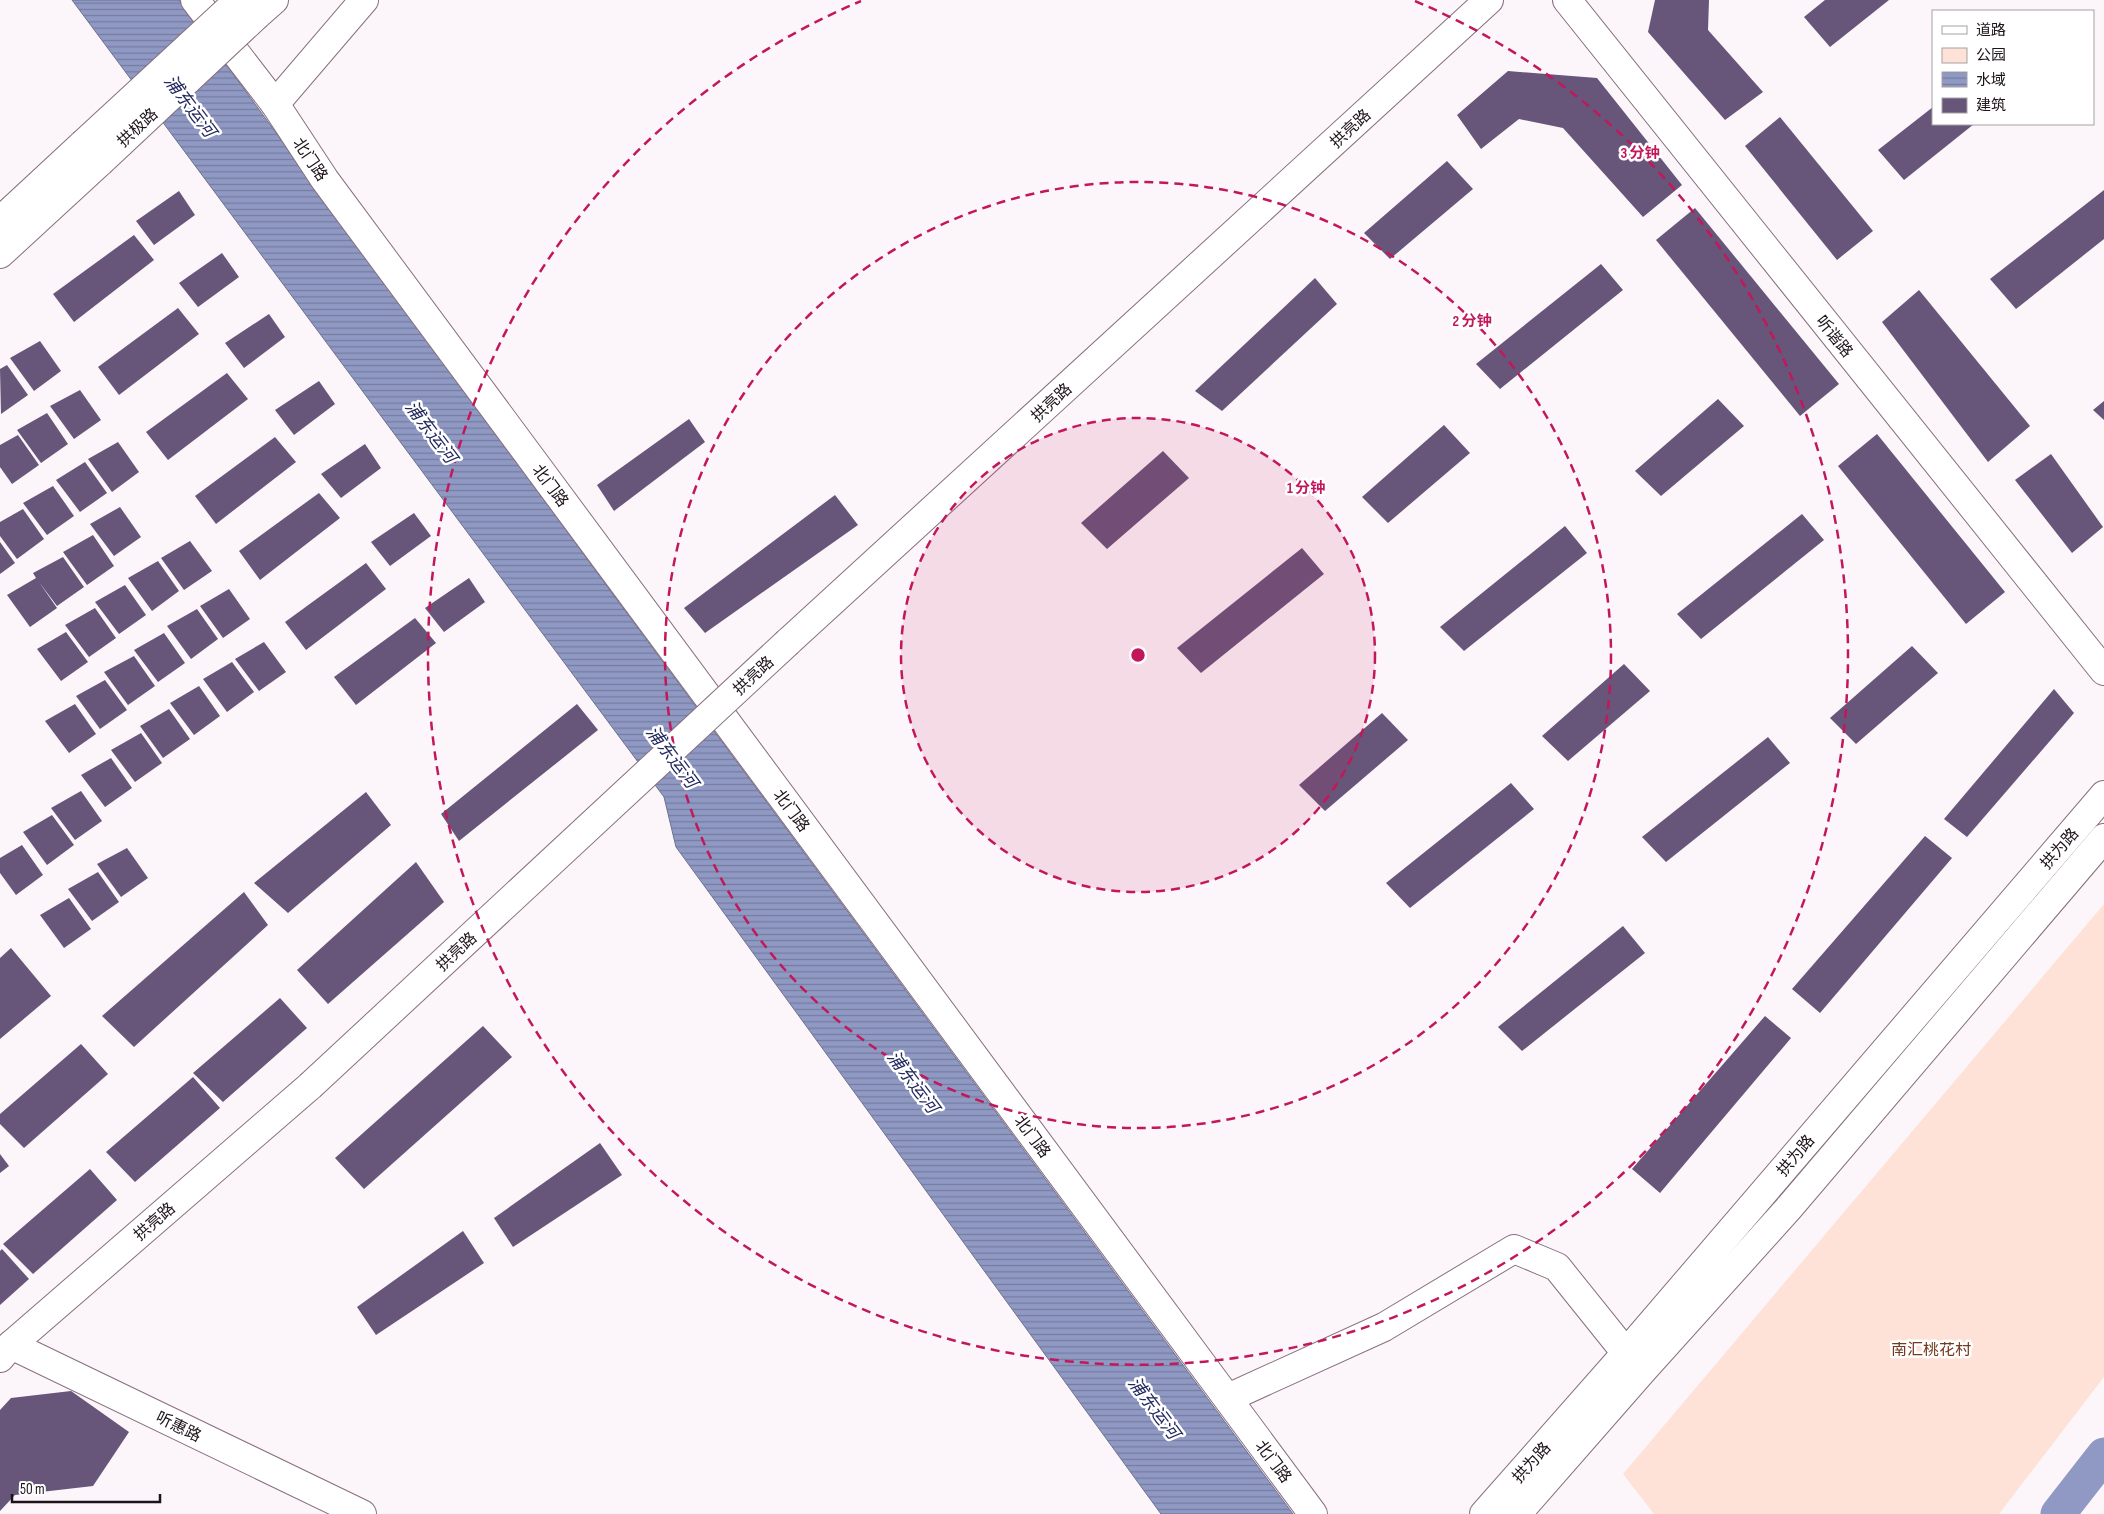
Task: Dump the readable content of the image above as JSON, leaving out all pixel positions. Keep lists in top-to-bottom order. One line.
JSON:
{"streets":{"street":["拱极路","拱亮路","北门路","听谐路","拱为路","听惠路"]},"crossings":[["拱亮路","听惠路"]],"water":["浦东运河"],"parks":["南汇桃花村"],"legend":["道路","公园","水域","建筑"],"scale_bar":"50 m","rings":["3 分钟","2 分钟","1 分钟"]}
